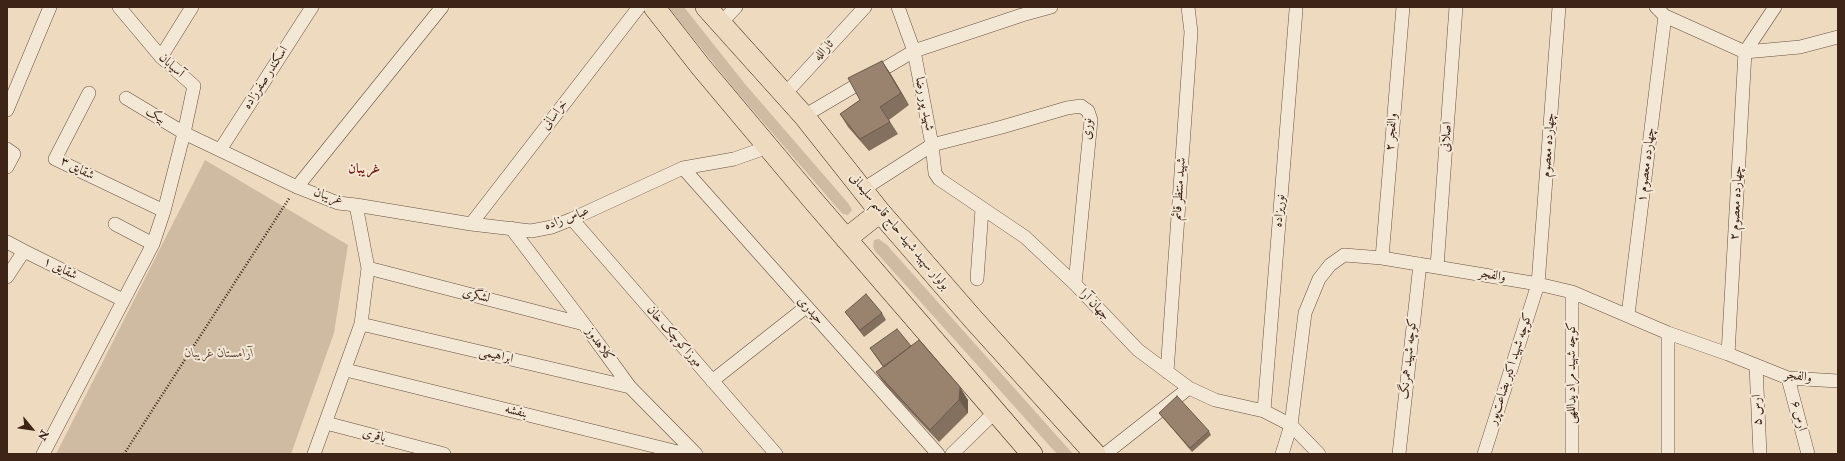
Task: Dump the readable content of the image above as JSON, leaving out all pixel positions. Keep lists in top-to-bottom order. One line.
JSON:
{"streets":{"main road":["بولوار سپهبد شهید حاج قاسم سلیمانی"],"street":["ثارالله","آسیابان","اسکندر صفرزاده","شهید پور رضا","خراسانی","بیک","نوری","والفجر ۲","اصلانی","چهارده معصوم","چهارده معصوم ۱","شقایق ۳","شهید منتظر قائم","غریبان","چهارده معصوم ۲","نوریزاده","عباس زاده","شقایق ۱","والفجر","لشگری","جهان آرا","حیدری","میرزاکوچک خان","کلاهدوز","ابراهیمی","کوچه شهید همرنگ","کوچه شهید اکبر بضاعت‌پور","کوچه شهید مراد یداللهی","ارس ۵","بنفشه","ارس ۶","باقری"]},"crossings":[["ثارالله","بولوار سپهبد شهید حاج قاسم سلیمانی"],["آسیابان","بیک"],["اسکندر صفرزاده","بیک"],["شهید پور رضا","نوری"],["شهید پور رضا","بولوار سپهبد شهید حاج قاسم سلیمانی"],["شهید پور رضا","جهان آرا"],["خراسانی","عباس زاده"],["بیک","غریبان"],["نوری","جهان آرا"],["والفجر ۲","والفجر"],["اصلانی","والفجر"],["چهارده معصوم","والفجر"],["چهارده معصوم","کوچه شهید اکبر بضاعت‌پور"],["چهارده معصوم ۱","والفجر"],["شهید منتظر قائم","جهان آرا"],["غریبان","عباس زاده"],["غریبان","لشگری"],["غریبان","ابراهیمی"],["غریبان","بنفشه"],["غریبان","باقری"],["چهارده معصوم ۲","والفجر"],["نوریزاده","جهان آرا"],["عباس زاده","حیدری"],["عباس زاده","میرزاکوچک خان"],["عباس زاده","کلاهدوز"],["والفجر","جهان آرا"],["والفجر","کوچه شهید همرنگ"],["والفجر","کوچه شهید اکبر بضاعت‌پور"],["والفجر","کوچه شهید مراد یداللهی"],["والفجر","ارس ۵"],["والفجر","ارس ۶"],["لشگری","کلاهدوز"],["کلاهدوز","ابراهیمی"]],"districts":["غریبان"],"parks":["آرامستان غریبان"],"north":"bottom right"}
